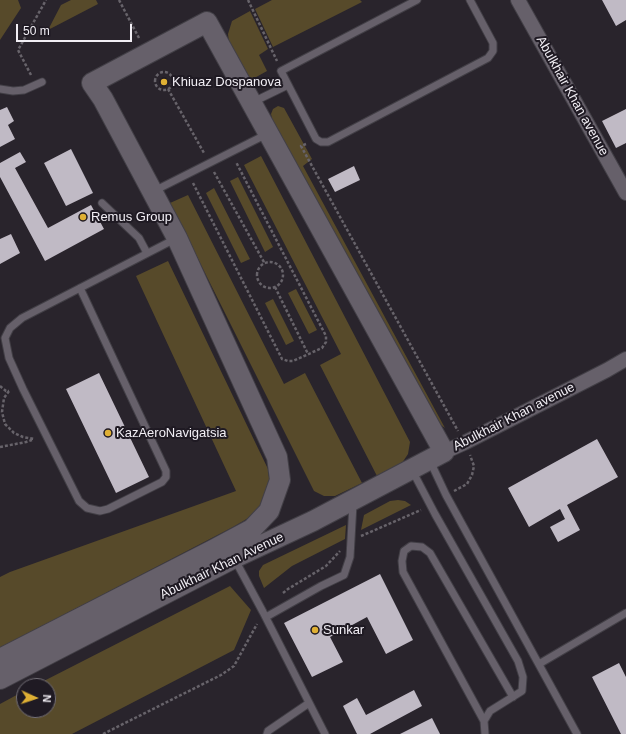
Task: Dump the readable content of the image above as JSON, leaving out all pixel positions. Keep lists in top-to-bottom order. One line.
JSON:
{"streets":{"street":["Abulkhair Khan avenue","Abulkhair Khan Avenue"]},"crossings":[["Abulkhair Khan avenue","Abulkhair Khan Avenue"]],"places":["Khiuaz Dospanova","Remus Group","KazAeroNavigatsia","Sunkar"],"scale_bar":"50 m","north":"right"}
